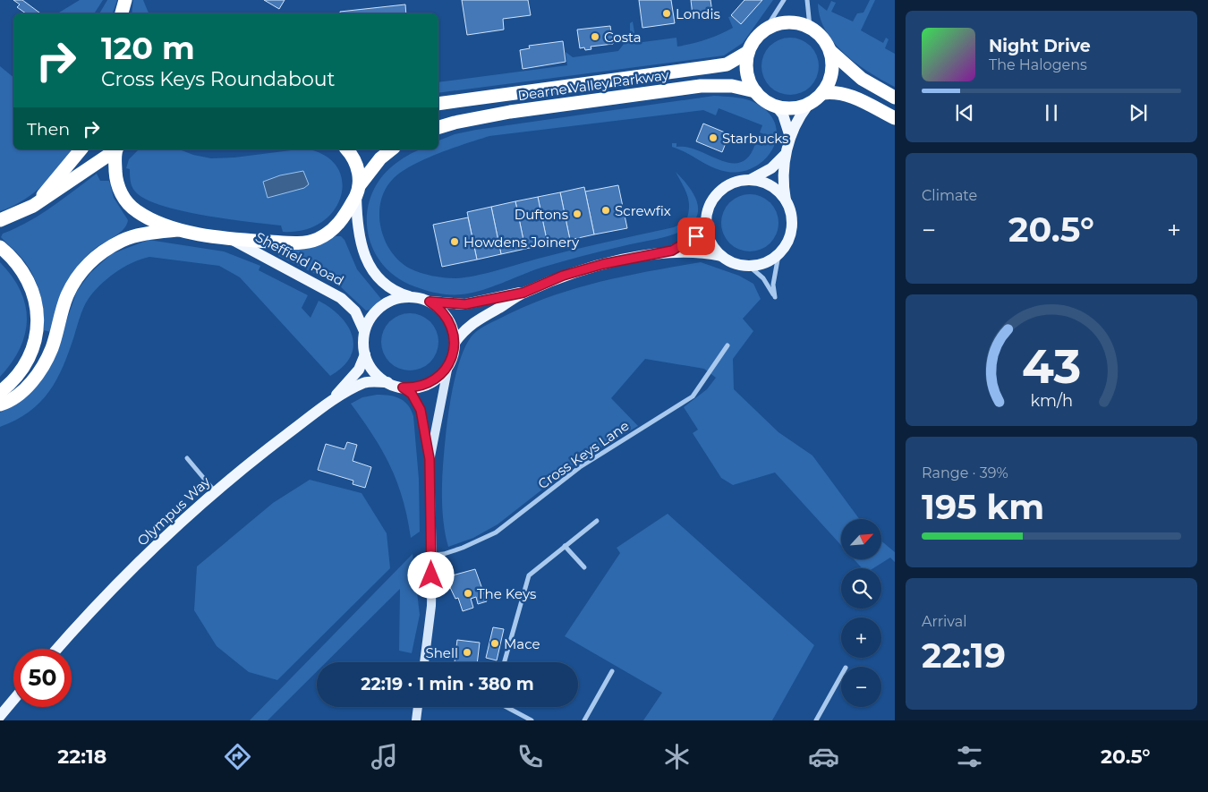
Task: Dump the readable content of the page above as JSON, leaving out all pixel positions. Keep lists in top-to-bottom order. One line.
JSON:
{"streets":{"highway":["Dearne Valley Parkway"],"main road":["Sheffield Road","Olympus Way"],"street":["Cross Keys Lane"]},"crossings":[["Sheffield Road","Olympus Way"]],"places":["Londis","Costa","Starbucks","Screwfix","Duftons","Howdens Joinery","The Keys","Mace","Shell"],"north":"top right","page":{"turn":["120 m","Cross Keys Roundabout"],"song":["Night Drive","The Halogens"],"then":"Then","tile":["Climate",["Range · 39%","195 km"],["Arrival","22:19"]],"heat":["−","20.5°","+"],"map_buttons":["+","−"],"limit":"50","trip":"22:19 · 1 min · 380 m","tabs":["22:18","20.5°"],"gauge":["43","km/h"]}}
